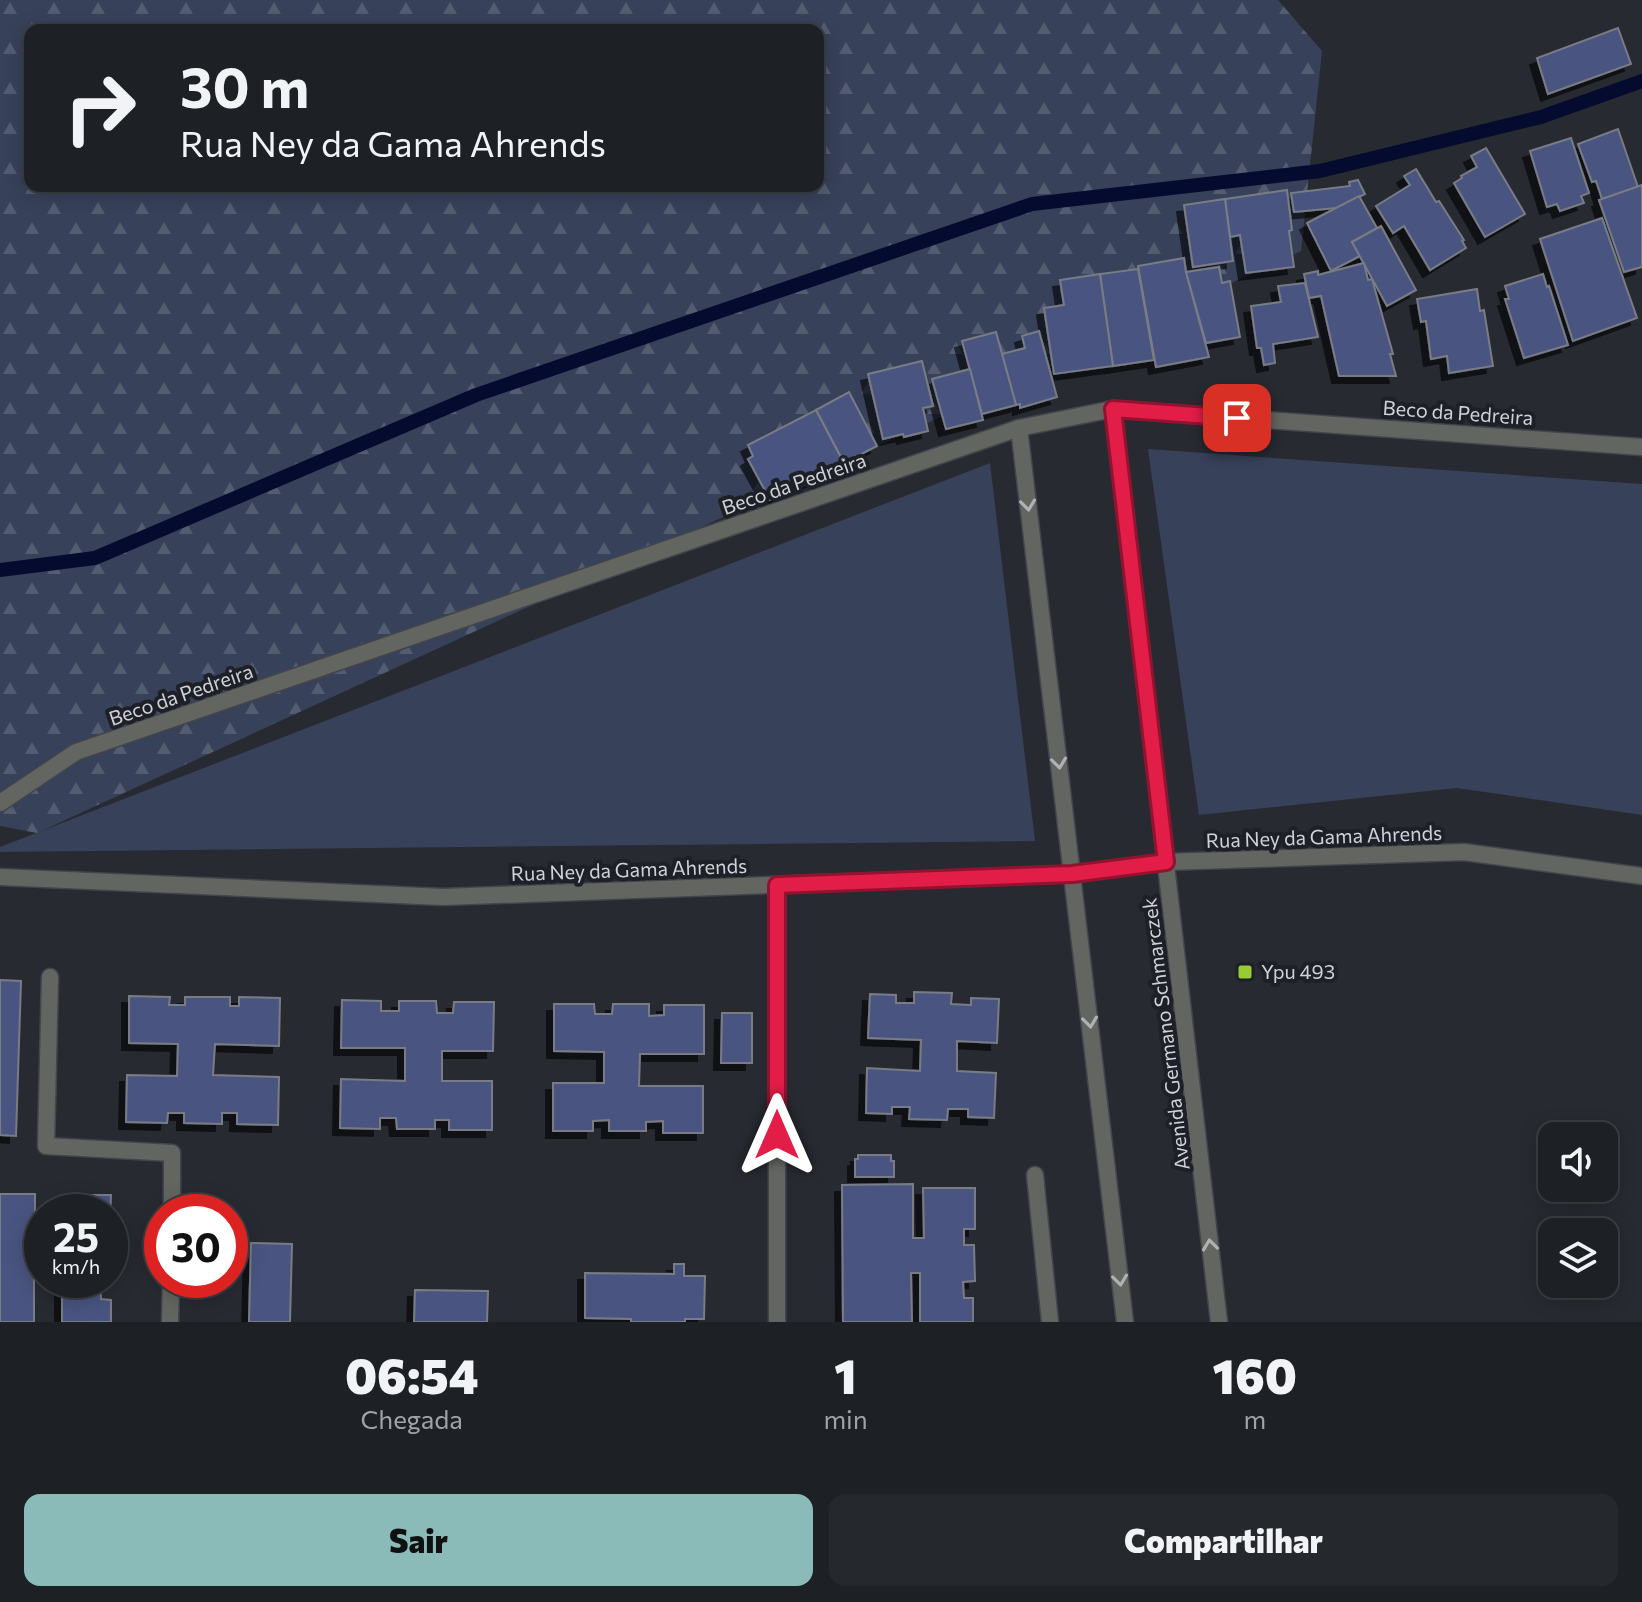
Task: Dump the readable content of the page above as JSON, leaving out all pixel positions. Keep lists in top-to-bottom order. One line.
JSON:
{"streets":{"street":["Beco da Pedreira","Rua Ney da Gama Ahrends","Avenida Germano Schmarczek"]},"crossings":[["Beco da Pedreira","Avenida Germano Schmarczek"],["Rua Ney da Gama Ahrends","Avenida Germano Schmarczek"]],"places":{"transit":["Ypu 493"]},"page":{"turn":["30 m","Rua Ney da Gama Ahrends"],"speed":"25 km/h","limit":"30","eta":["06:54","Chegada","1","min","160","m"],"buttons":["Sair","Compartilhar"]}}
